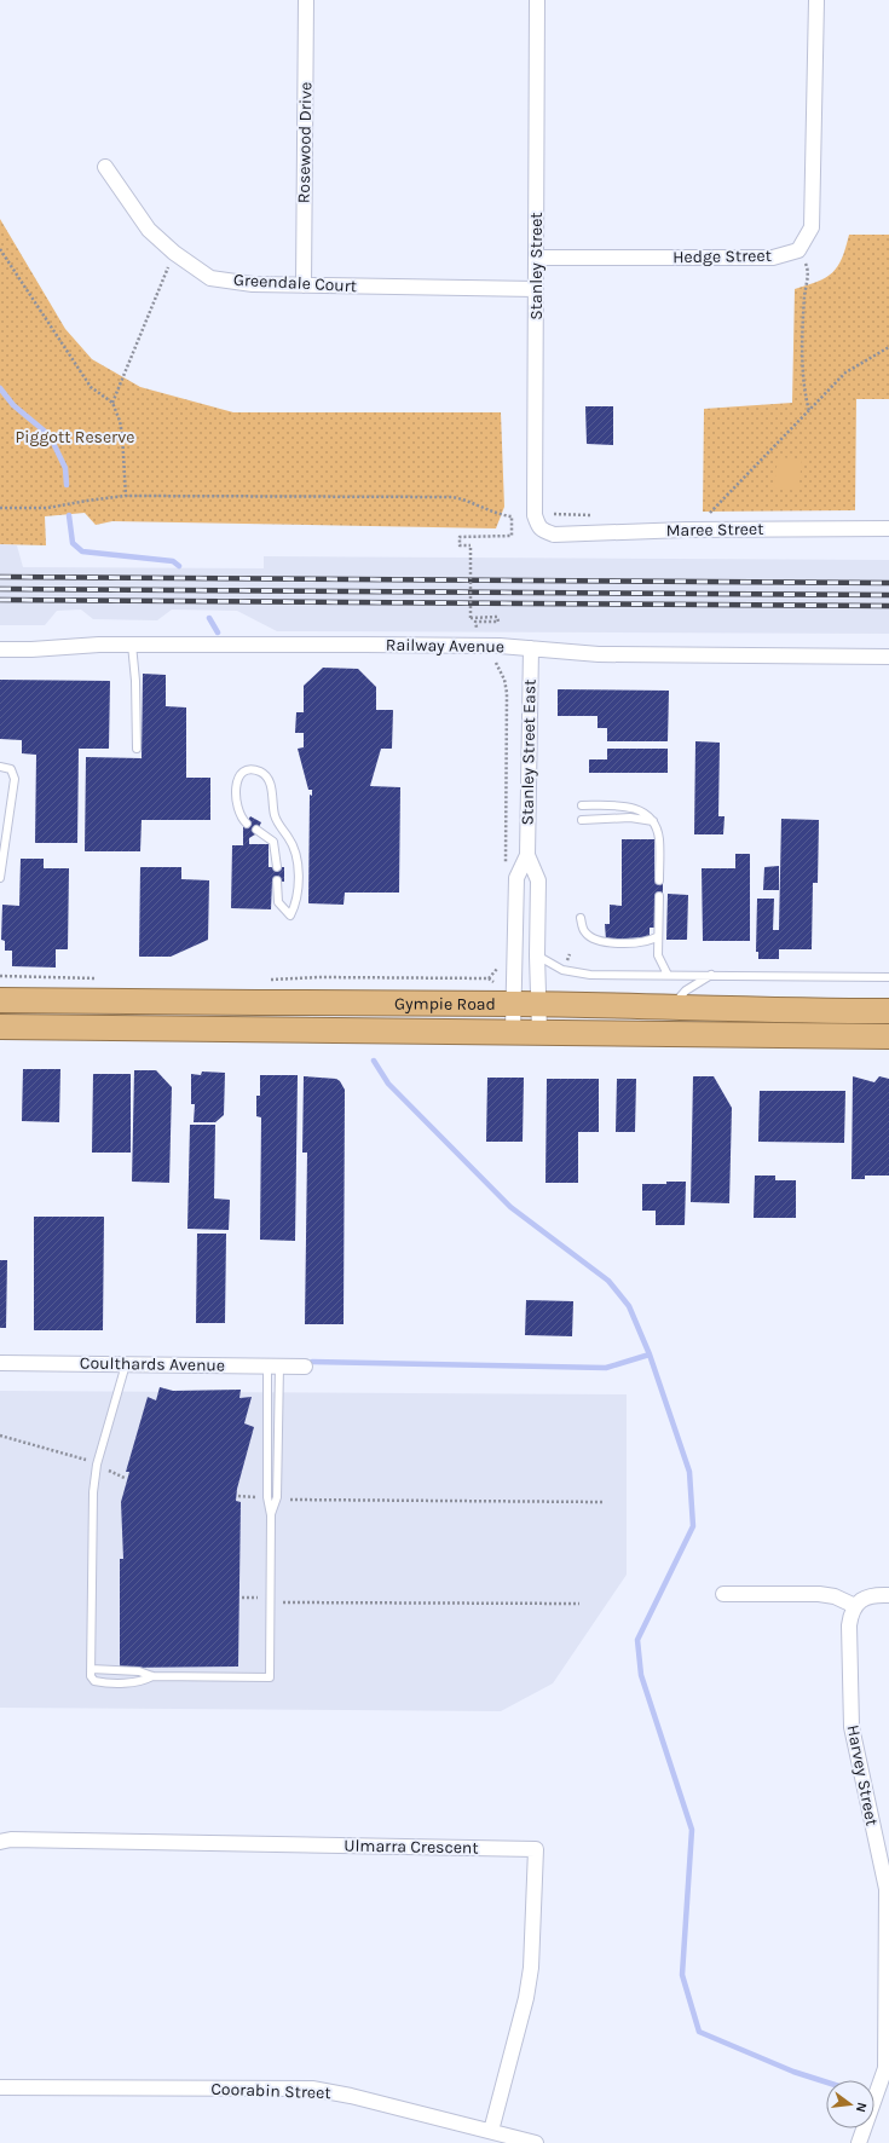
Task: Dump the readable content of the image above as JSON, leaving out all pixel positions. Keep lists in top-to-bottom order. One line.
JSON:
{"streets":{"highway":["Gympie Road"],"street":["Rosewood Drive","Hedge Street","Stanley Street","Greendale Court","Maree Street","Railway Avenue","Stanley Street East","Coulthards Avenue","Harvey Street","Ulmarra Crescent","Coorabin Street"]},"crossings":[["Rosewood Drive","Greendale Court"],["Hedge Street","Stanley Street"],["Stanley Street","Greendale Court"],["Stanley Street","Maree Street"],["Railway Avenue","Stanley Street East"],["Stanley Street East","Gympie Road"],["Ulmarra Crescent","Coorabin Street"]],"parks":["Piggott Reserve"],"north":"right"}
